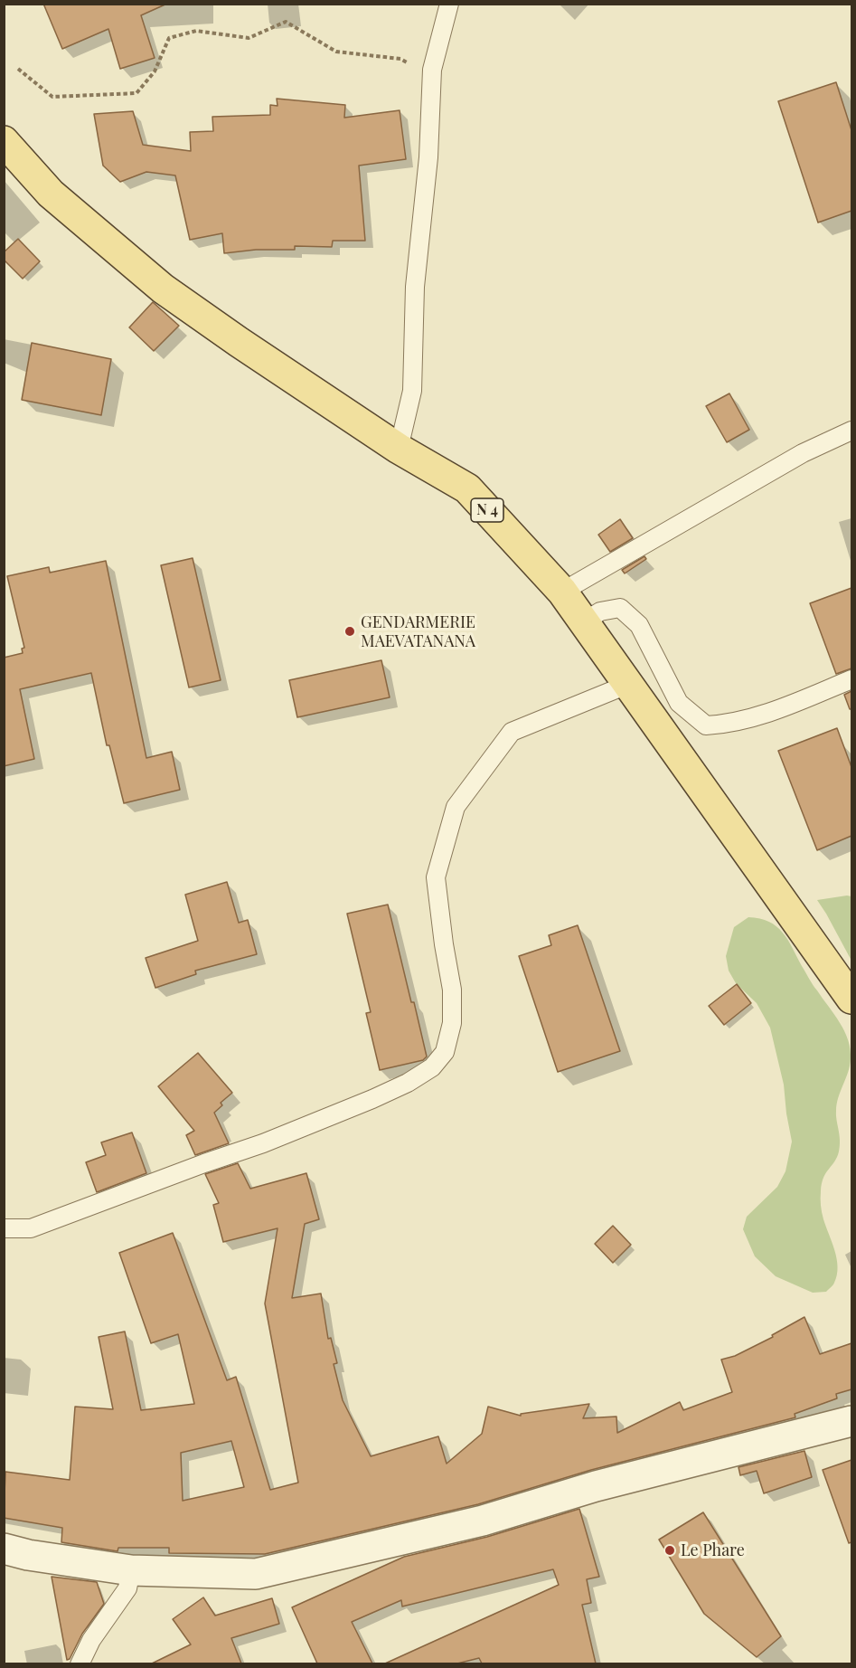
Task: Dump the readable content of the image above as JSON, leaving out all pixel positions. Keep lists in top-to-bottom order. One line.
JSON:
{"streets":{"main road":["N 4"]},"places":["GENDARMERIE MAEVATANANA","Le Phare"]}
